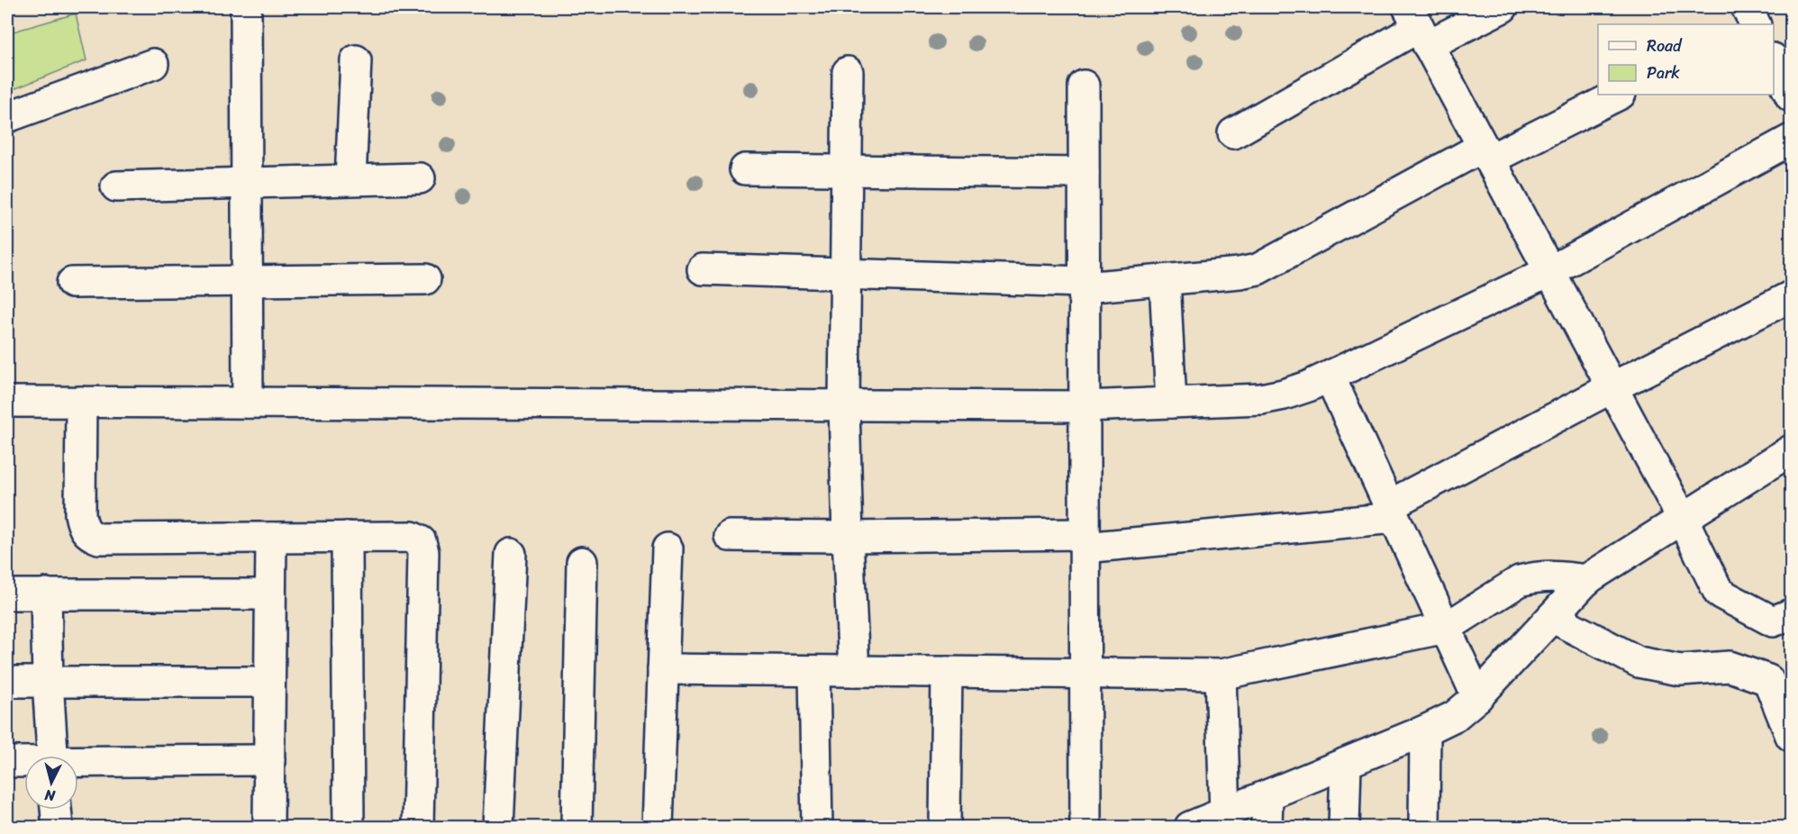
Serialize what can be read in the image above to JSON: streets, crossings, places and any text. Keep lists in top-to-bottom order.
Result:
{
  "legend": ["Road", "Park"],
  "north": "bottom"
}
